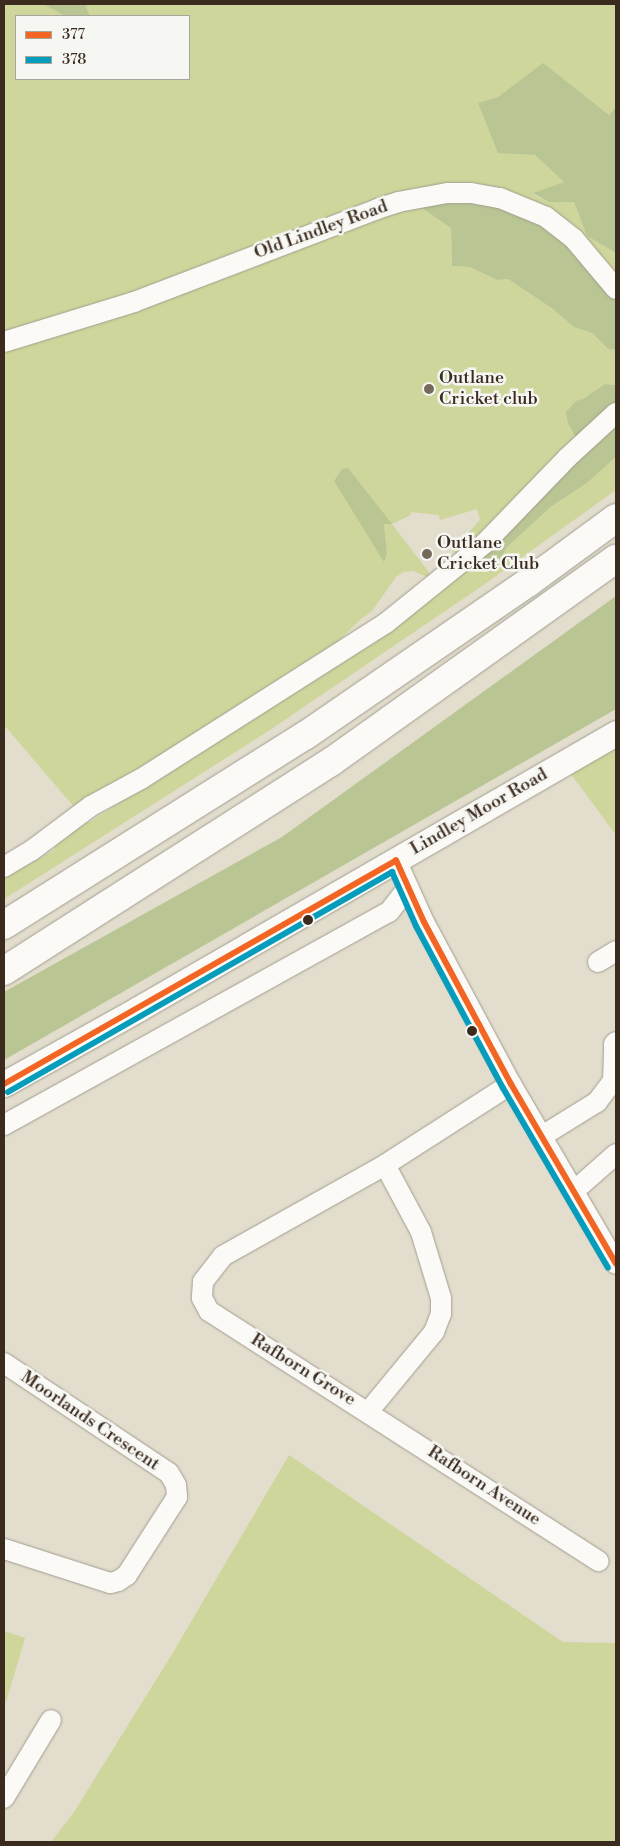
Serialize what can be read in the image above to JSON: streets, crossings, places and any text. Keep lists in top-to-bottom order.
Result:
{
  "streets": {
    "main road": ["Lindley Moor Road"],
    "street": [
      "Old Lindley Road",
      "Rafborn Grove",
      "Moorlands Crescent",
      "Rafborn Avenue"
    ]
  },
  "crossings": [
    ["Rafborn Grove", "Rafborn Avenue"]
  ],
  "places": ["Outlane Cricket club", "Outlane Cricket Club"],
  "lines": ["transit line 377", "transit line 378"],
  "legend": ["377", "378"]
}
